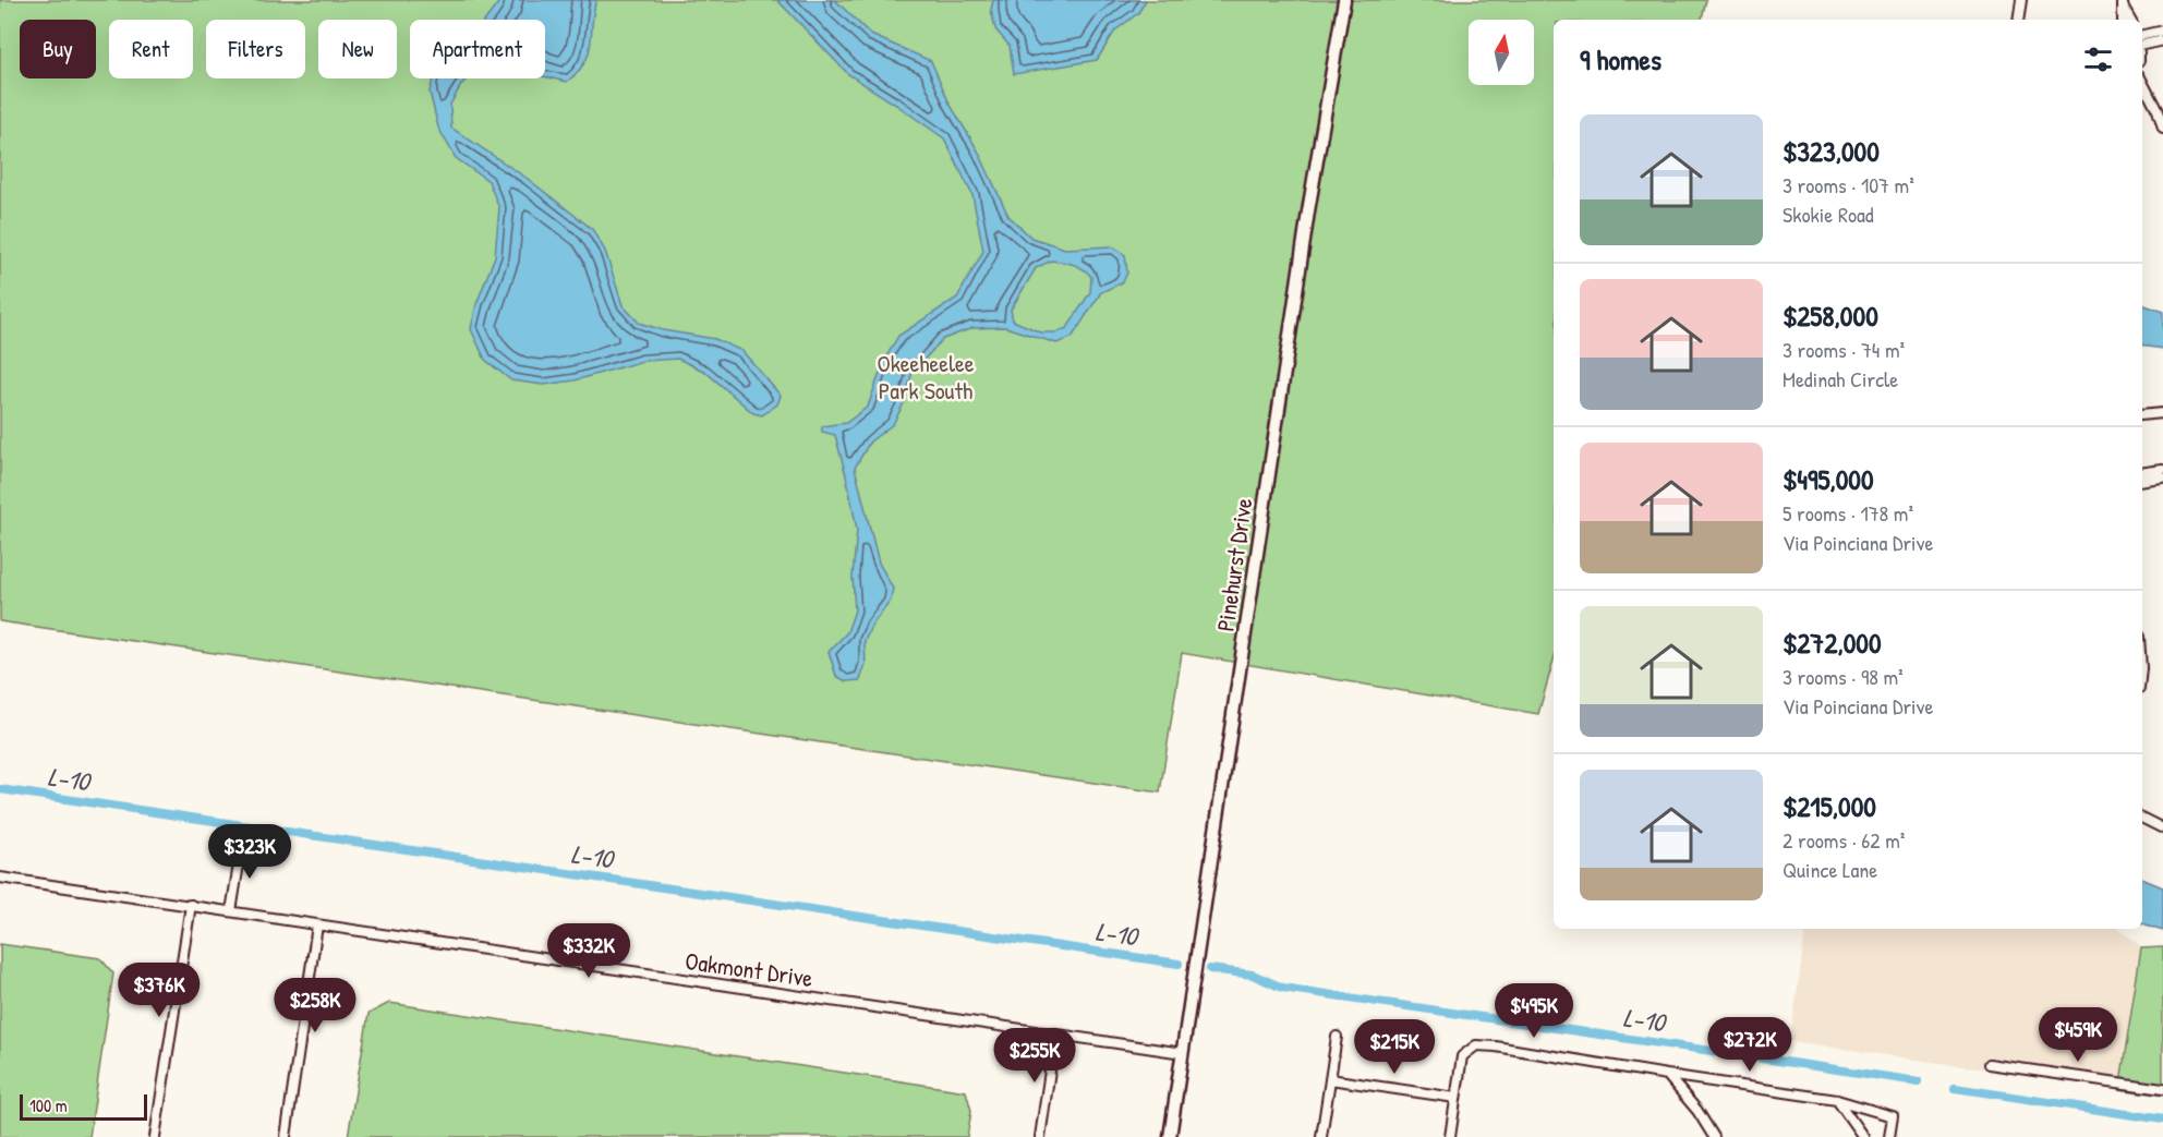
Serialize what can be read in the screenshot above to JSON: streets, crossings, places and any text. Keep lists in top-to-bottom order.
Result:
{
  "streets": {
    "street": ["Pinehurst Drive", "Oakmont Drive"]
  },
  "crossings": [
    ["Pinehurst Drive", "Oakmont Drive"]
  ],
  "water": ["L-10"],
  "parks": ["Okeeheelee Park South"],
  "scale_bar": "100 m",
  "north": "top",
  "page": {
    "chip": [
      "Buy",
      "Rent",
      "Filters",
      "New",
      "Apartment"
    ],
    "heading": "9 homes",
    "list": [
      {
        "name": "$323,000",
        "note": "3 rooms · 107 m² · Skokie Road"
      },
      {
        "name": "$258,000",
        "note": "3 rooms · 74 m² · Medinah Circle"
      },
      {
        "name": "$495,000",
        "note": "5 rooms · 178 m² · Via Poinciana Drive"
      },
      {
        "name": "$272,000",
        "note": "3 rooms · 98 m² · Via Poinciana Drive"
      },
      {
        "name": "$215,000",
        "note": "2 rooms · 62 m² · Quince Lane"
      }
    ],
    "price": [
      "$323K",
      "$332K",
      "$376K",
      "$258K",
      "$495K",
      "$459K",
      "$272K",
      "$215K",
      "$255K"
    ],
    "scale": "100 m"
  }
}
